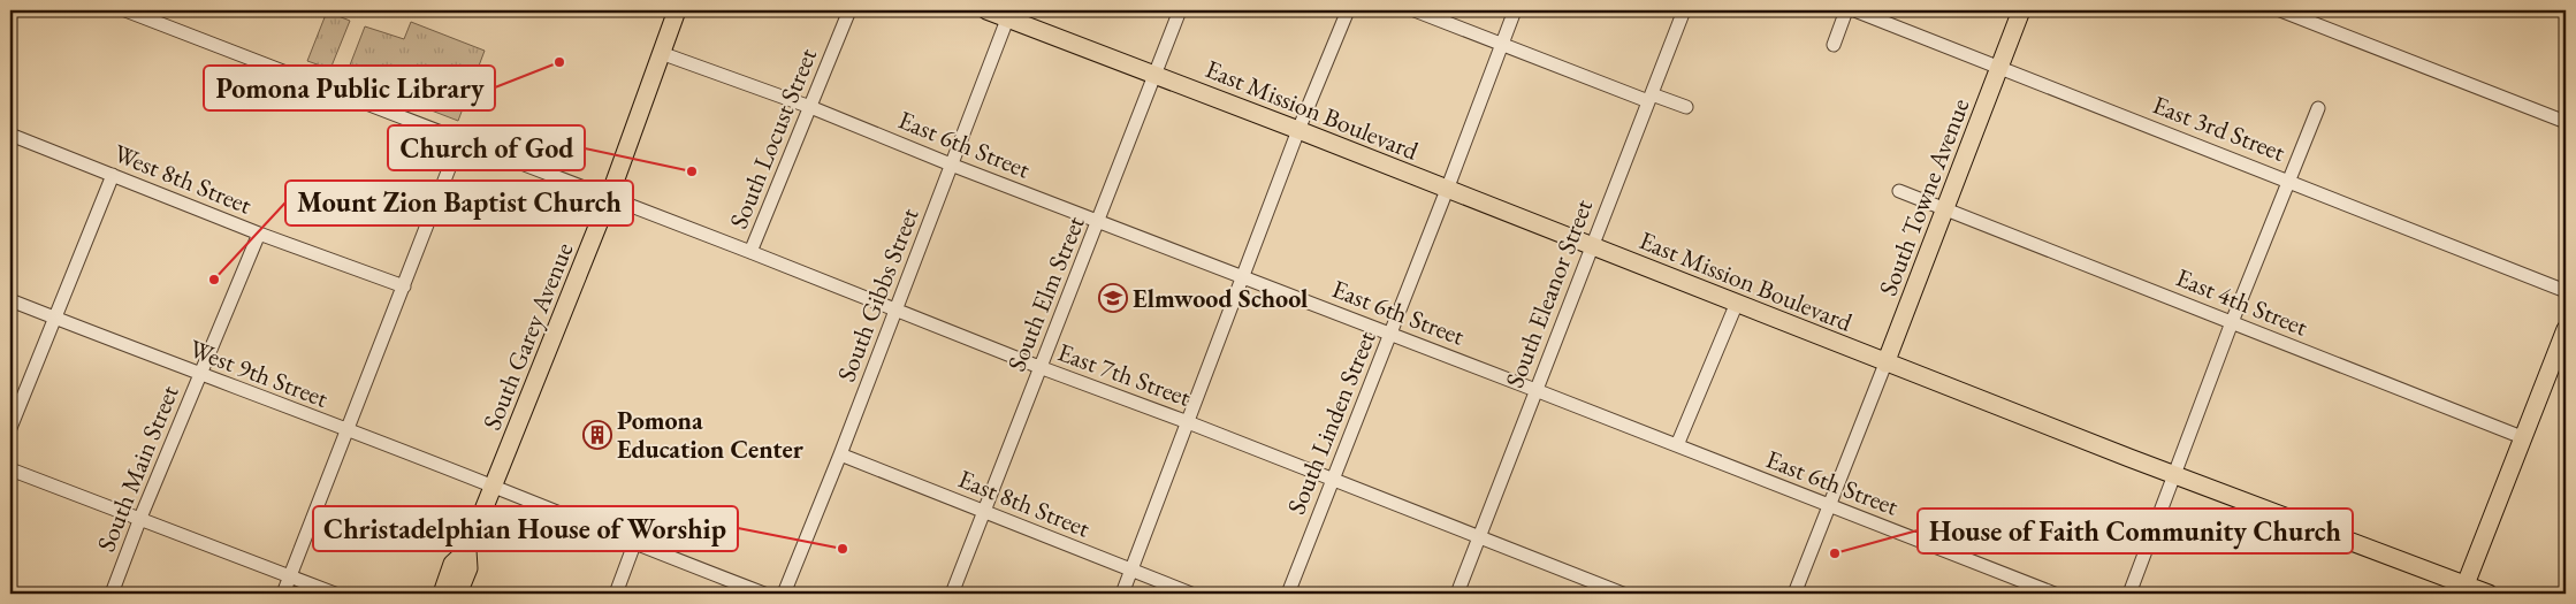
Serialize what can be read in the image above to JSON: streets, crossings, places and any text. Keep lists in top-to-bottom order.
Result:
{
  "streets": {
    "main road": ["East Mission Boulevard", "South Towne Avenue", "South Garey Avenue"],
    "street": [
      "East 3rd Street",
      "South Locust Street",
      "East 6th Street",
      "West 8th Street",
      "South Elm Street",
      "South Eleanor Street",
      "South Gibbs Street",
      "East 4th Street",
      "West 9th Street",
      "East 7th Street",
      "South Linden Street",
      "South Main Street",
      "East 8th Street"
    ]
  },
  "crossings": [
    ["East Mission Boulevard", "South Towne Avenue"],
    ["East Mission Boulevard", "South Elm Street"],
    ["East Mission Boulevard", "South Eleanor Street"],
    ["East Mission Boulevard", "South Gibbs Street"],
    ["East Mission Boulevard", "South Linden Street"],
    ["East 3rd Street", "South Towne Avenue"],
    ["South Locust Street", "East 6th Street"],
    ["South Locust Street", "East 7th Street"],
    ["East 6th Street", "South Towne Avenue"],
    ["East 6th Street", "South Elm Street"],
    ["East 6th Street", "South Eleanor Street"],
    ["East 6th Street", "South Gibbs Street"],
    ["East 6th Street", "South Garey Avenue"],
    ["East 6th Street", "South Linden Street"],
    ["West 8th Street", "South Main Street"],
    ["South Towne Avenue", "East 4th Street"],
    ["South Elm Street", "East 7th Street"],
    ["South Elm Street", "East 8th Street"],
    ["South Eleanor Street", "East 7th Street"],
    ["South Gibbs Street", "East 7th Street"],
    ["South Gibbs Street", "East 8th Street"],
    ["South Garey Avenue", "West 9th Street"],
    ["South Garey Avenue", "East 7th Street"],
    ["West 9th Street", "South Main Street"],
    ["East 7th Street", "South Linden Street"]
  ],
  "places": {
    "other": [
      "Pomona Public Library",
      "Church of God",
      "Mount Zion Baptist Church",
      "Christadelphian House of Worship",
      "House of Faith Community Church"
    ],
    "school or university": ["Elmwood School"],
    "building": ["Pomona Education Center"]
  }
}
